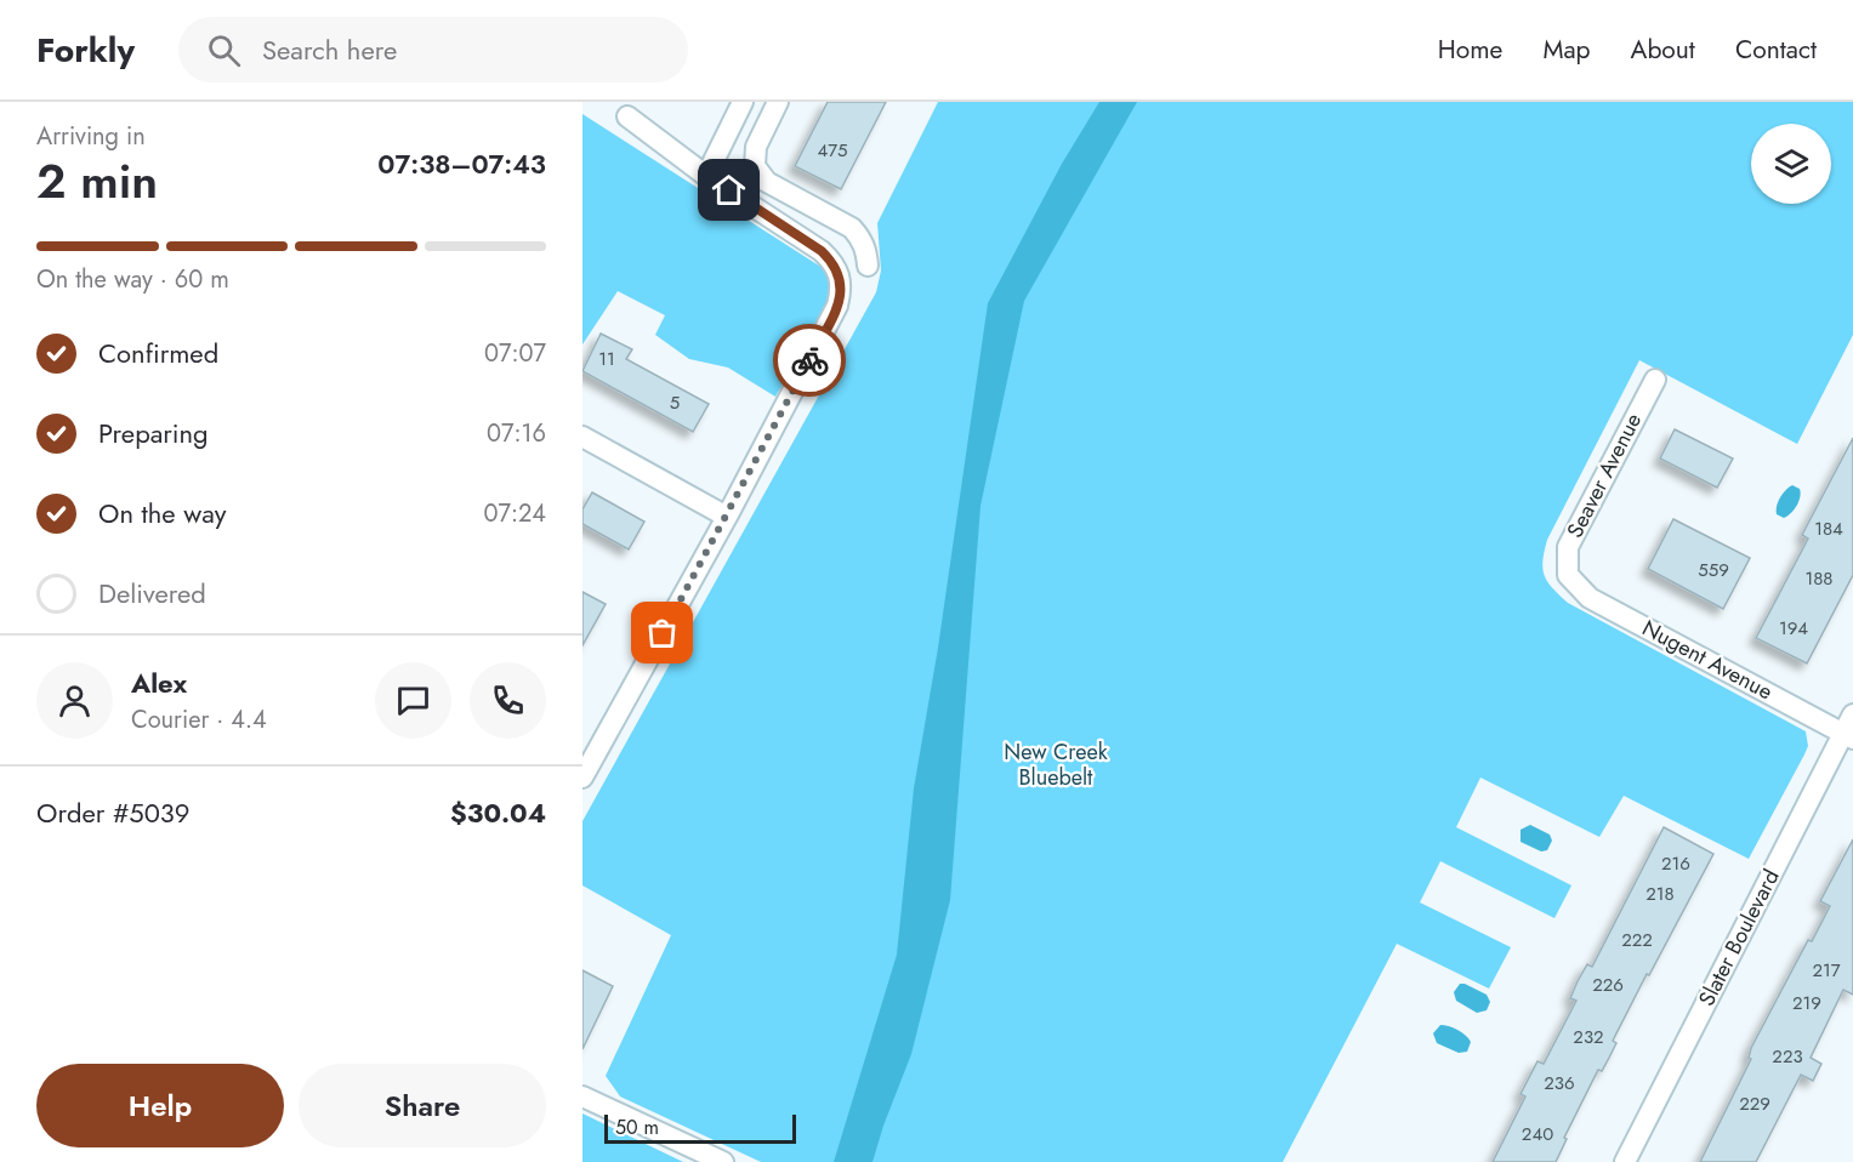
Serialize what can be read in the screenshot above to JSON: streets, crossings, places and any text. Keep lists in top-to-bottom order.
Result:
{
  "streets": {
    "street": ["Seaver Avenue", "Nugent Avenue", "Slater Boulevard"]
  },
  "crossings": [
    ["Seaver Avenue", "Nugent Avenue"],
    ["Nugent Avenue", "Slater Boulevard"]
  ],
  "parks": ["New Creek Bluebelt"],
  "house_numbers": [
    "475",
    "11",
    "5",
    "184",
    "559",
    "188",
    "194",
    "216",
    "218",
    "222",
    "217",
    "226",
    "219",
    "232",
    "223",
    "236",
    "229",
    "240"
  ],
  "scale_bar": "50 m",
  "page": {
    "header": "Forkly",
    "search": "Search here",
    "nav": [
      "Home",
      "Map",
      "About",
      "Contact"
    ],
    "heading": ["2 min", "Arriving in", "07:38–07:43"],
    "panel": [
      "Alex",
      "Courier · 4.4",
      "Order #5039",
      "$30.04"
    ],
    "bar": "On the way · 60 m",
    "list": [
      ["Confirmed", "07:07"],
      ["Preparing", "07:16"],
      ["On the way", "07:24"],
      "Delivered"
    ],
    "buttons": ["Help", "Share"],
    "scale": "50 m"
  }
}
